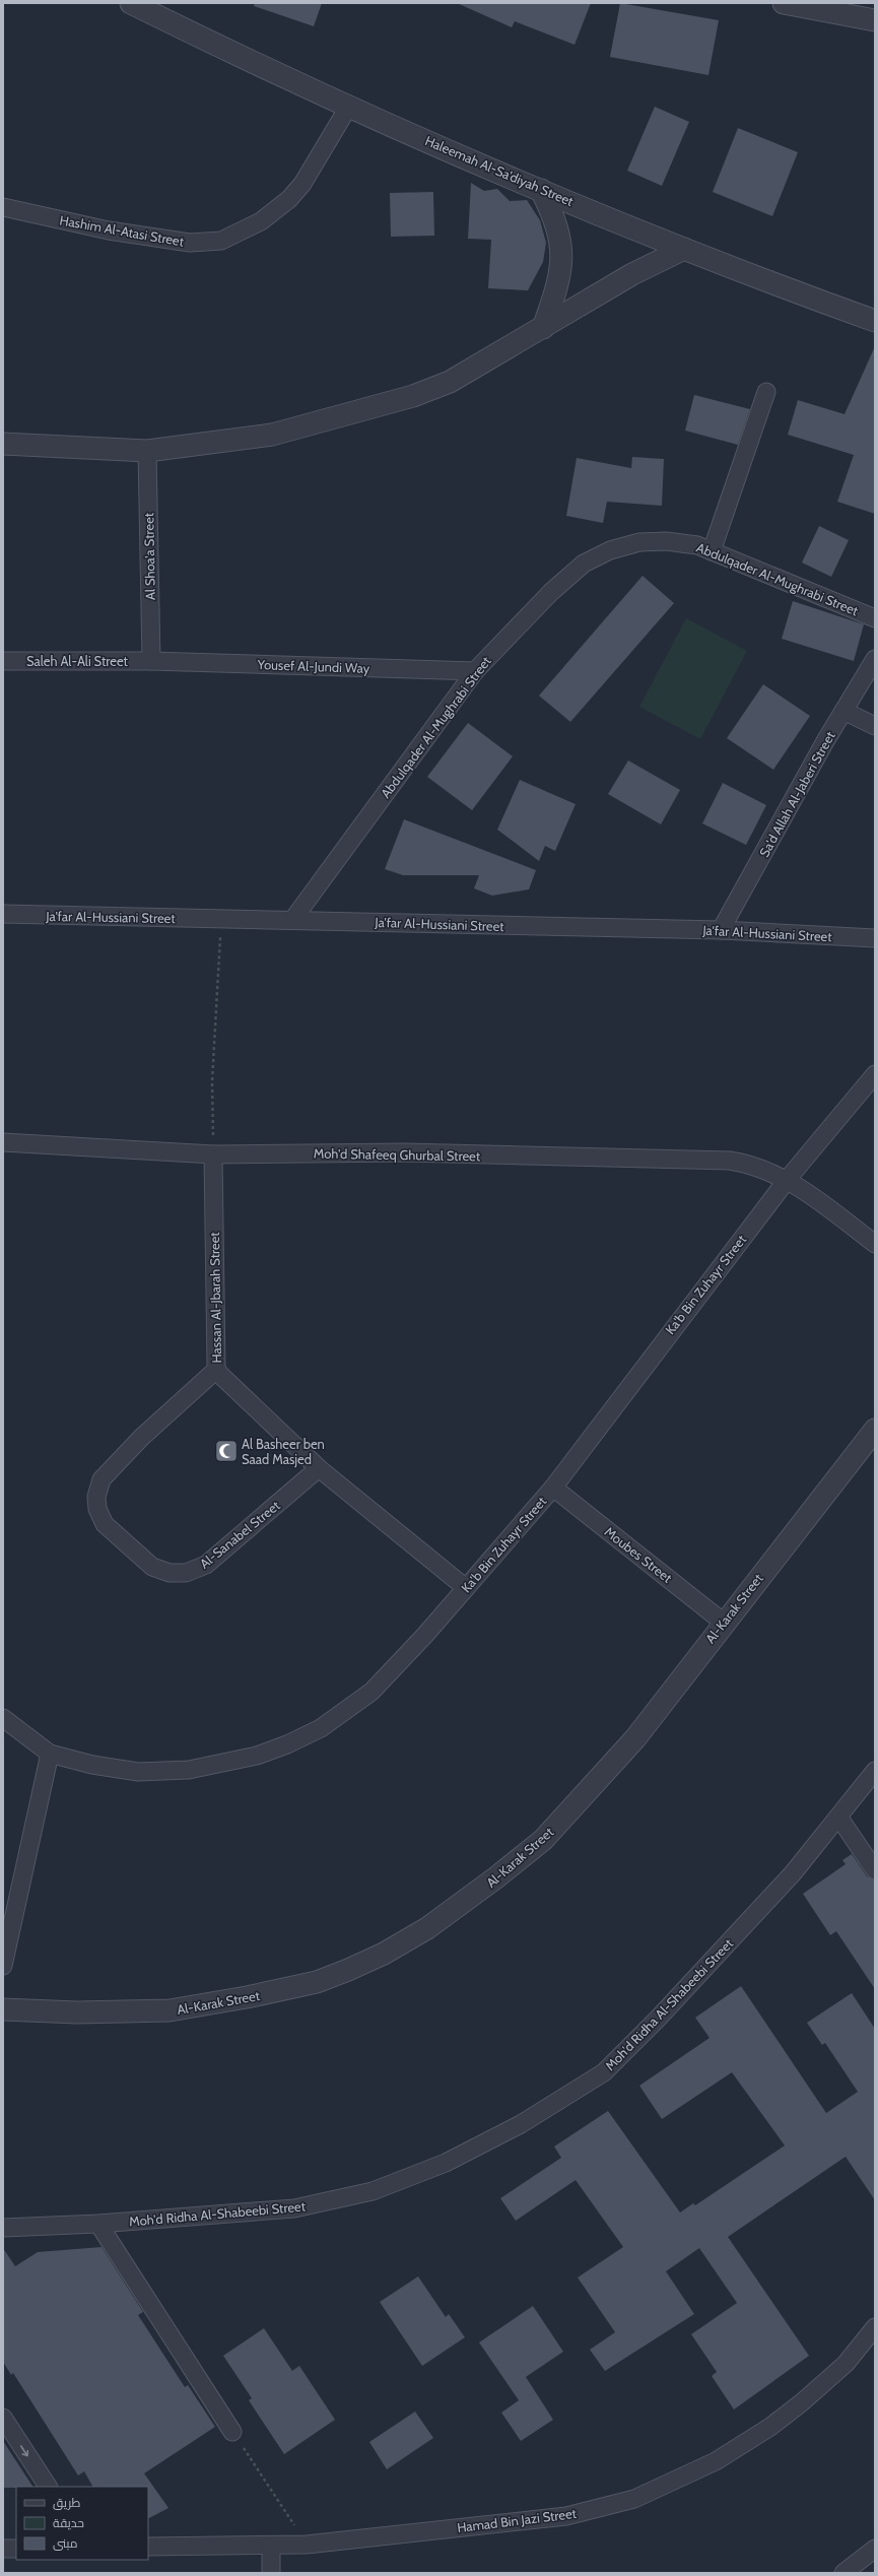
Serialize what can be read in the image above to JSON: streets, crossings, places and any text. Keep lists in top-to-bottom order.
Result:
{
  "streets": {
    "street": [
      "Haleemah Al-Sa'diyah Street",
      "Hashim Al-Atasi Street",
      "Al Shoa'a Street",
      "Abdulqader Al-Mughrabi Street",
      "Saleh Al-Ali Street",
      "Yousef Al-Jundi Way",
      "Sa'd Allah Al-Jaberi Street",
      "Ja'far Al-Hussiani Street",
      "Moh'd Shafeeq Ghurbal Street",
      "Ka'b Bin Zuhayr Street",
      "Hassan Al-Jbarah Street",
      "Al-Sanabel Street",
      "Moubes Street",
      "Al-Karak Street",
      "Moh'd Ridha Al-Shabeebi Street",
      "Hamad Bin Jazi Street"
    ]
  },
  "crossings": [
    ["Haleemah Al-Sa'diyah Street", "Hashim Al-Atasi Street"],
    ["Al Shoa'a Street", "Saleh Al-Ali Street"],
    ["Al Shoa'a Street", "Yousef Al-Jundi Way"],
    ["Abdulqader Al-Mughrabi Street", "Yousef Al-Jundi Way"],
    ["Abdulqader Al-Mughrabi Street", "Ja'far Al-Hussiani Street"],
    ["Saleh Al-Ali Street", "Yousef Al-Jundi Way"],
    ["Sa'd Allah Al-Jaberi Street", "Ja'far Al-Hussiani Street"],
    ["Moh'd Shafeeq Ghurbal Street", "Ka'b Bin Zuhayr Street"],
    ["Moh'd Shafeeq Ghurbal Street", "Hassan Al-Jbarah Street"],
    ["Ka'b Bin Zuhayr Street", "Hassan Al-Jbarah Street"],
    ["Ka'b Bin Zuhayr Street", "Moubes Street"],
    ["Hassan Al-Jbarah Street", "Al-Sanabel Street"],
    ["Moubes Street", "Al-Karak Street"]
  ],
  "places": {
    "mosque": ["Al Basheer ben Saad Masjed"]
  },
  "legend": ["طريق", "حديقة", "مبنى"]
}
